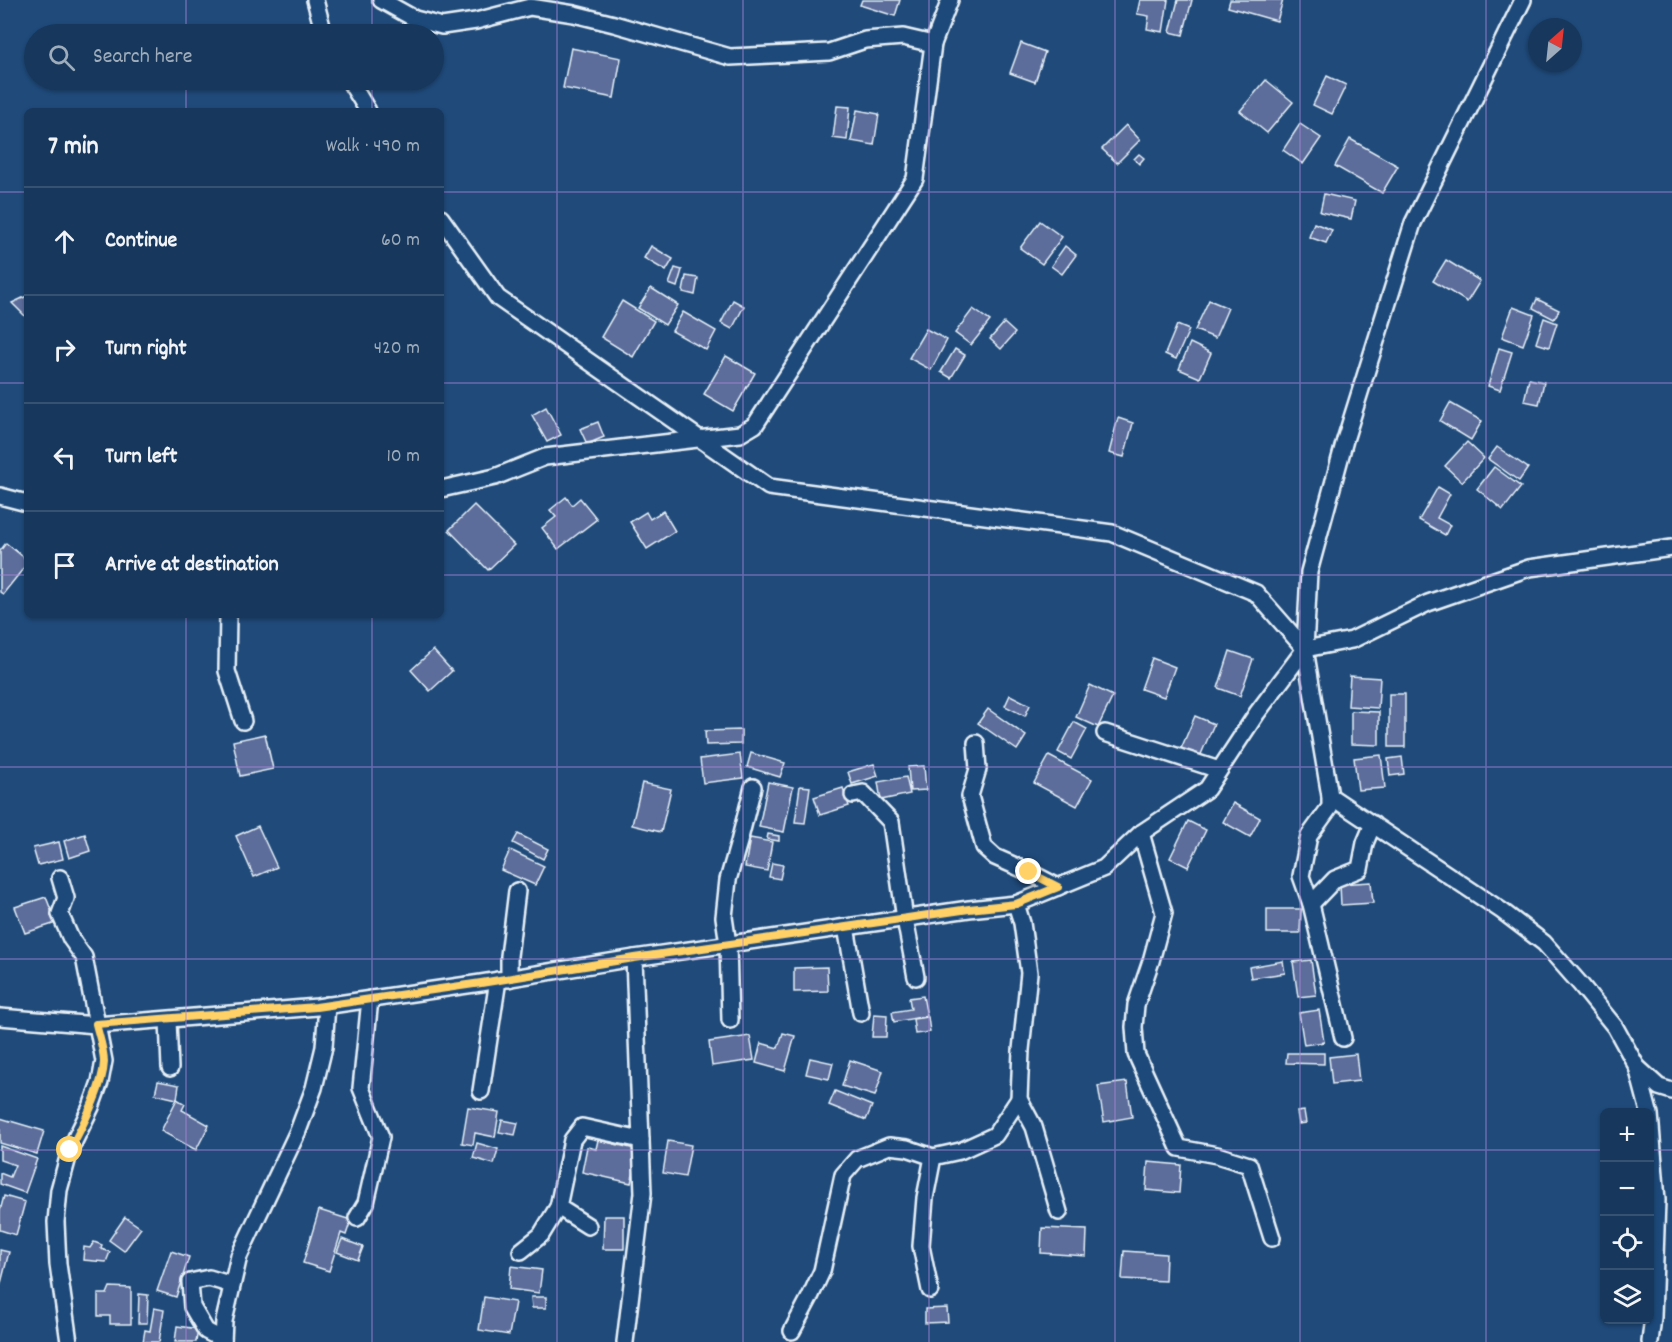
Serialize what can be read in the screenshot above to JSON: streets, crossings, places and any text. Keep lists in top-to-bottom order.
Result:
{
  "north": "top right",
  "page": {
    "search": "Search here",
    "heading": ["7 min", "Walk · 490 m"],
    "list": [
      ["Continue", "60 m"],
      ["Turn right", "420 m"],
      ["Turn left", "10 m"],
      "Arrive at destination"
    ],
    "map_buttons": ["+", "−"]
  }
}
